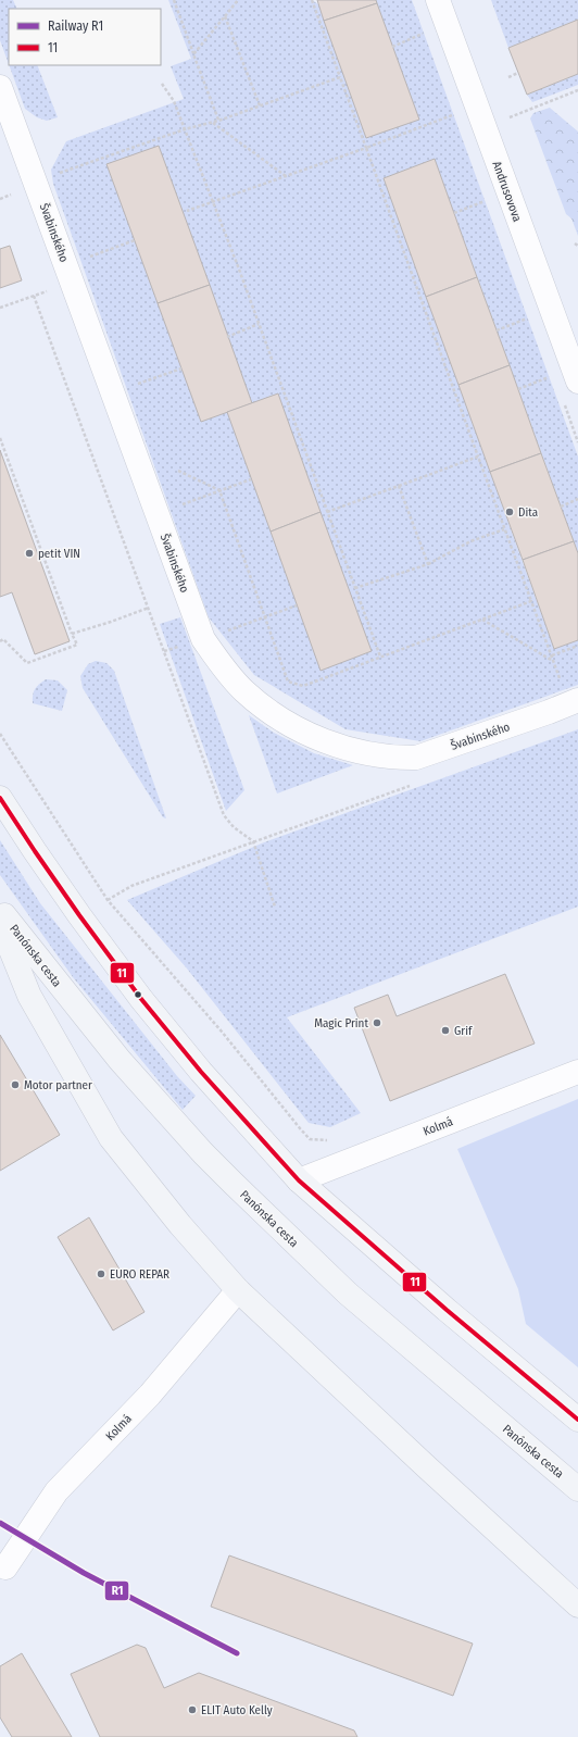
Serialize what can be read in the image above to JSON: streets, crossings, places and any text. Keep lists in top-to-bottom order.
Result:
{
  "streets": {
    "main road": ["Panónska cesta"],
    "street": ["Andrusovova", "Švabinského", "Kolmá"]
  },
  "places": [
    "Dita",
    "petit VIN",
    "Magic Print",
    "Grif",
    "Motor partner",
    "EURO REPAR",
    "ELIT Auto Kelly"
  ],
  "lines": ["transit line 11", "rail line R1"],
  "legend": ["Railway R1", "11"]
}
